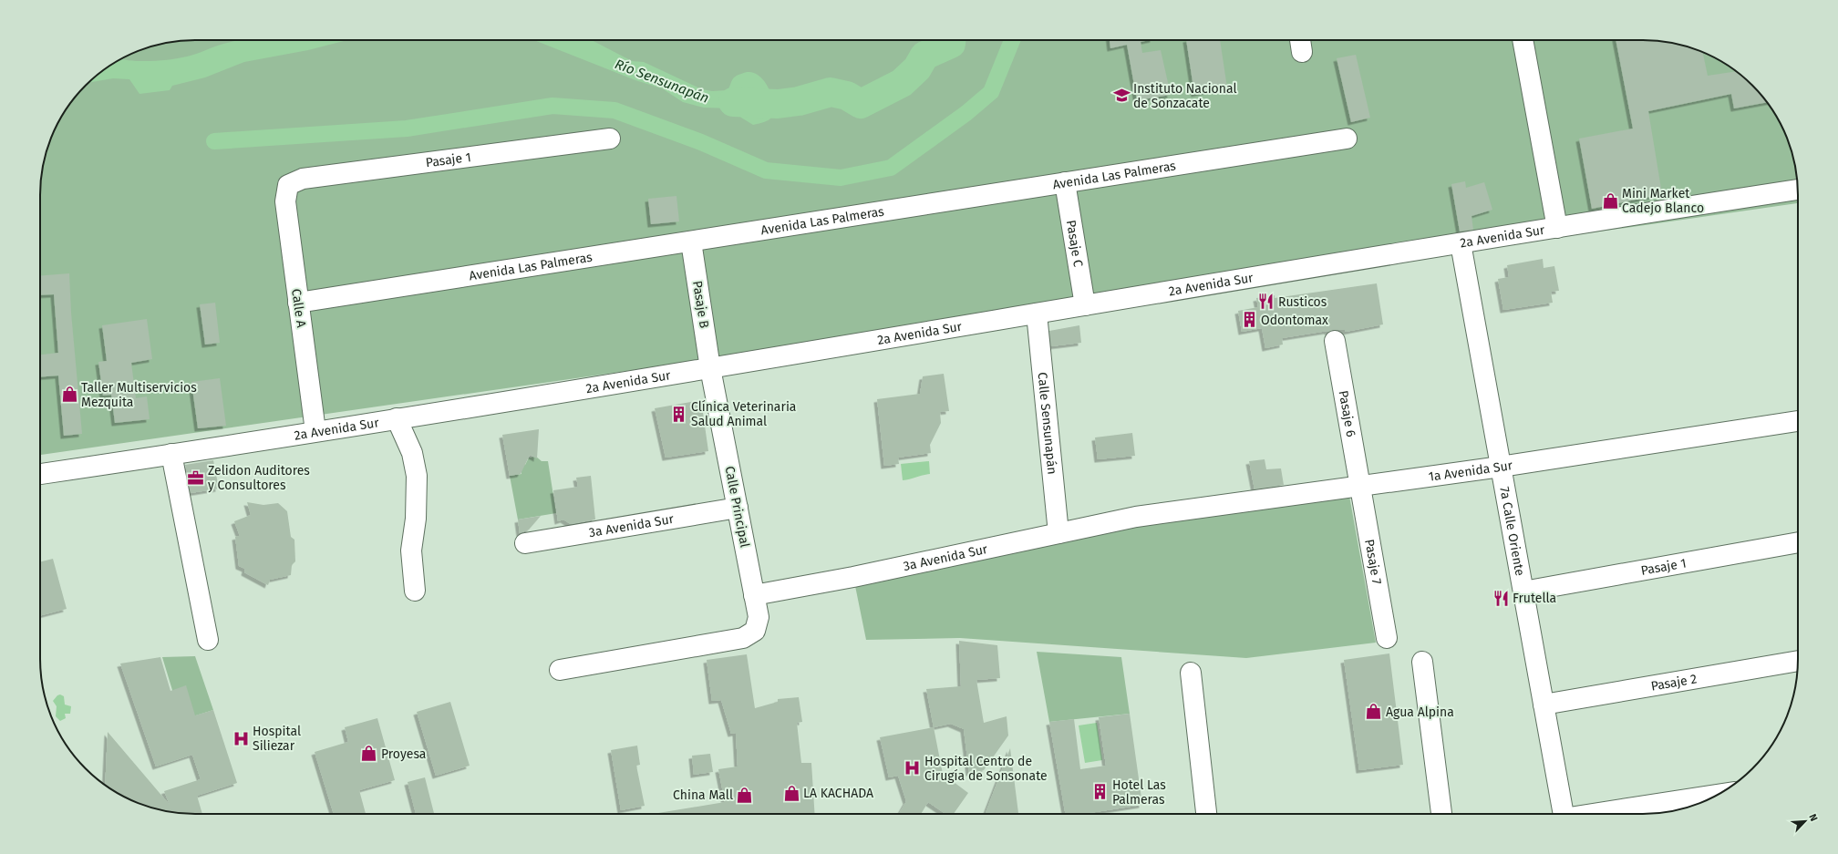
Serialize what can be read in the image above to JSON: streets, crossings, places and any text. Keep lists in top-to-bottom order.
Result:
{
  "streets": {
    "street": [
      "Pasaje 1",
      "Avenida Las Palmeras",
      "2a Avenida Sur",
      "Pasaje C",
      "Pasaje B",
      "Calle A",
      "Pasaje 6",
      "Calle Sensunapán",
      "1a Avenida Sur",
      "Calle Principal",
      "3a Avenida Sur",
      "7a Calle Oriente",
      "Pasaje 7",
      "Pasaje 2"
    ]
  },
  "crossings": [
    ["Pasaje 1", "Calle A"],
    ["Pasaje 1", "7a Calle Oriente"],
    ["Avenida Las Palmeras", "Pasaje C"],
    ["Avenida Las Palmeras", "Pasaje B"],
    ["Avenida Las Palmeras", "Calle A"],
    ["2a Avenida Sur", "Pasaje C"],
    ["2a Avenida Sur", "Pasaje B"],
    ["2a Avenida Sur", "Calle A"],
    ["2a Avenida Sur", "Calle Sensunapán"],
    ["2a Avenida Sur", "Calle Principal"],
    ["2a Avenida Sur", "7a Calle Oriente"],
    ["Pasaje B", "Calle Principal"],
    ["Pasaje 6", "1a Avenida Sur"],
    ["Pasaje 6", "Pasaje 7"],
    ["Calle Sensunapán", "3a Avenida Sur"],
    ["1a Avenida Sur", "3a Avenida Sur"],
    ["1a Avenida Sur", "7a Calle Oriente"],
    ["1a Avenida Sur", "Pasaje 7"],
    ["Calle Principal", "3a Avenida Sur"],
    ["7a Calle Oriente", "Pasaje 2"]
  ],
  "water": ["Río Sensunapán"],
  "places": {
    "school or university": ["Instituto Nacional de Sonzacate"],
    "shop": [
      "Mini Market Cadejo Blanco",
      "Taller Multiservicios Mezquita",
      "Agua Alpina",
      "Proyesa",
      "LA KACHADA",
      "China Mall"
    ],
    "restaurant": ["Rusticos", "Frutella"],
    "building": ["Odontomax", "Clínica Veterinaria Salud Animal", "Hotel Las Palmeras"],
    "office": ["Zelidon Auditores y Consultores"],
    "hospital": ["Hospital Siliezar", "Hospital Centro de Cirugía de Sonsonate"]
  },
  "north": "top right"
}
